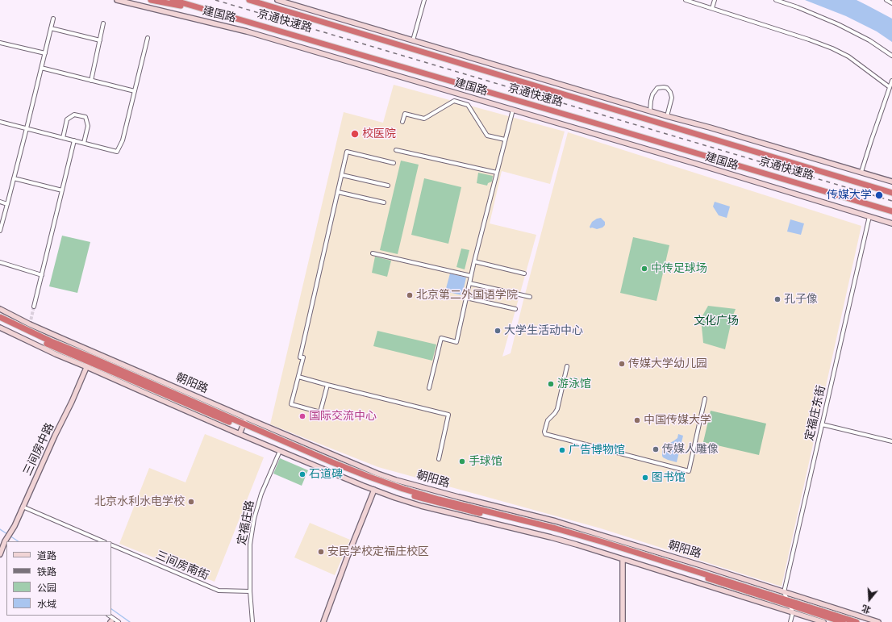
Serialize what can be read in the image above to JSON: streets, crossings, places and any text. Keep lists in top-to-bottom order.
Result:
{
  "streets": {
    "highway": ["京通快速路", "朝阳路"],
    "street": [
      "建国路",
      "定福庄东街",
      "三间房中路",
      "定福庄路",
      "三间房南街"
    ]
  },
  "crossings": [
    ["建国路", "定福庄东街"],
    ["朝阳路", "定福庄东街"],
    ["朝阳路", "三间房中路"],
    ["朝阳路", "定福庄路"],
    ["定福庄路", "三间房南街"]
  ],
  "parks": ["文化广场"],
  "places": [
    "校医院",
    "传媒大学",
    "中传足球场",
    "北京第二外国语学院",
    "孔子像",
    "大学生活动中心",
    "传媒大学幼儿园",
    "游泳馆",
    "国际交流中心",
    "中国传媒大学",
    "传媒人雕像",
    "广告博物馆",
    "手球馆",
    "石道碑",
    "图书馆",
    "北京水利水电学校",
    "安民学校定福庄校区"
  ],
  "legend": [
    "道路",
    "铁路",
    "公园",
    "水域"
  ],
  "north": "bottom"
}
